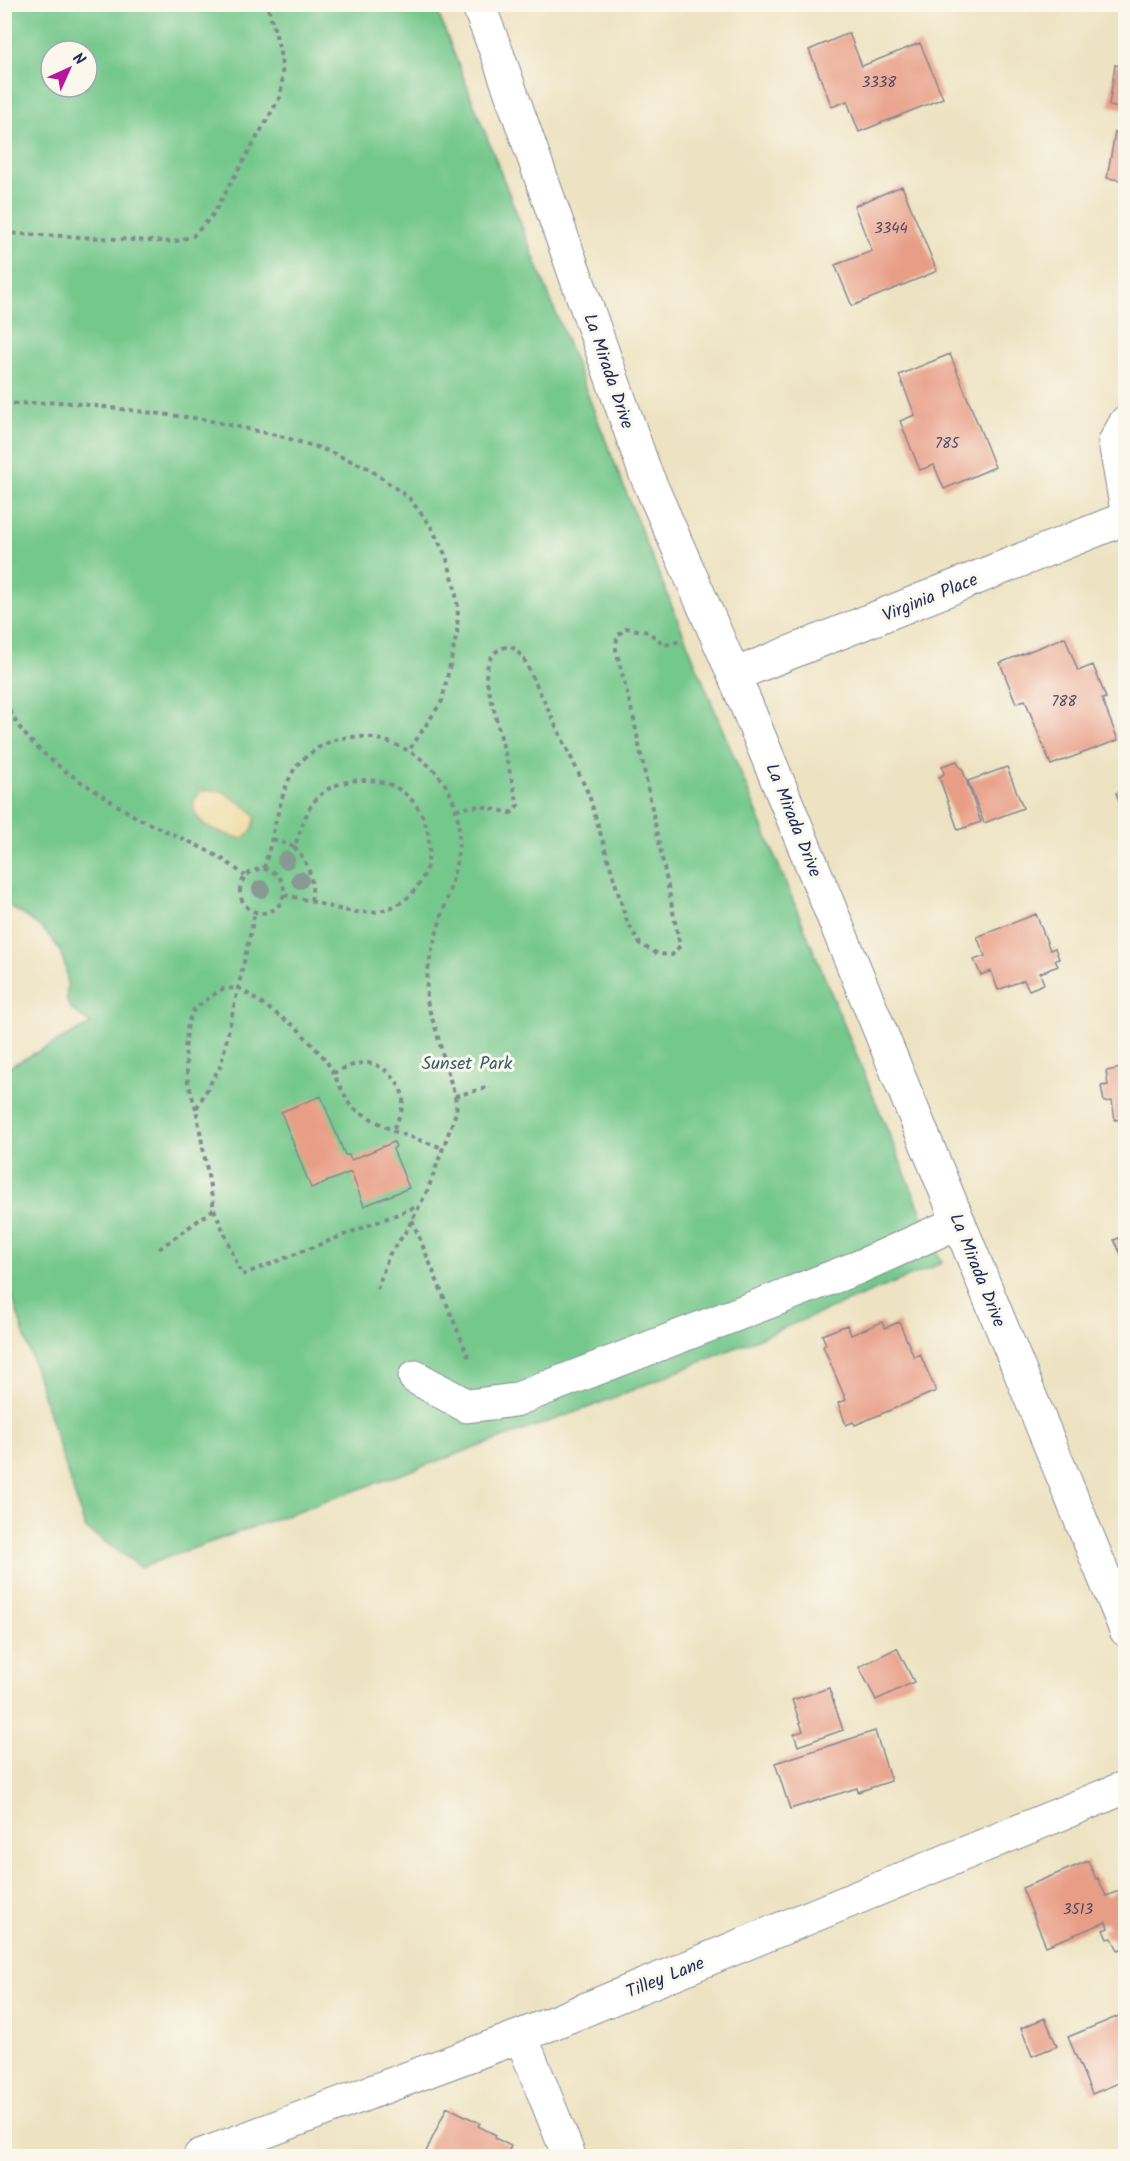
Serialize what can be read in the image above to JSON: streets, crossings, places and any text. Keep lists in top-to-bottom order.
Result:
{
  "streets": {
    "street": ["La Mirada Drive", "Virginia Place", "Tilley Lane"]
  },
  "crossings": [
    ["La Mirada Drive", "Virginia Place"]
  ],
  "parks": ["Sunset Park"],
  "house_numbers": [
    "3338",
    "3344",
    "785",
    "788",
    "3513"
  ],
  "north": "top right"
}
